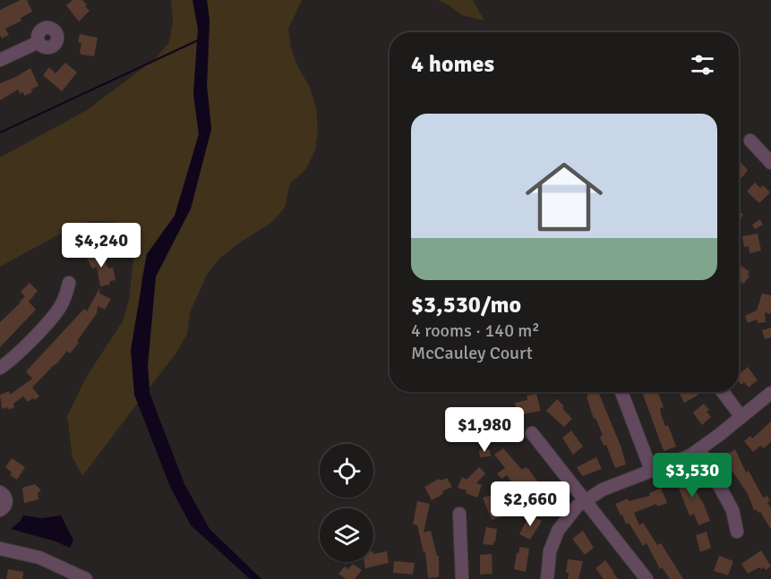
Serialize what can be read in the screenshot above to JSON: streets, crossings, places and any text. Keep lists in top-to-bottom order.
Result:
{
  "page": {
    "heading": "4 homes",
    "list": [
      {
        "name": "$3,530/mo",
        "note": "4 rooms · 140 m² · McCauley Court"
      }
    ],
    "price": [
      "$4,240",
      "$1,980",
      "$3,530",
      "$2,660"
    ]
  }
}
